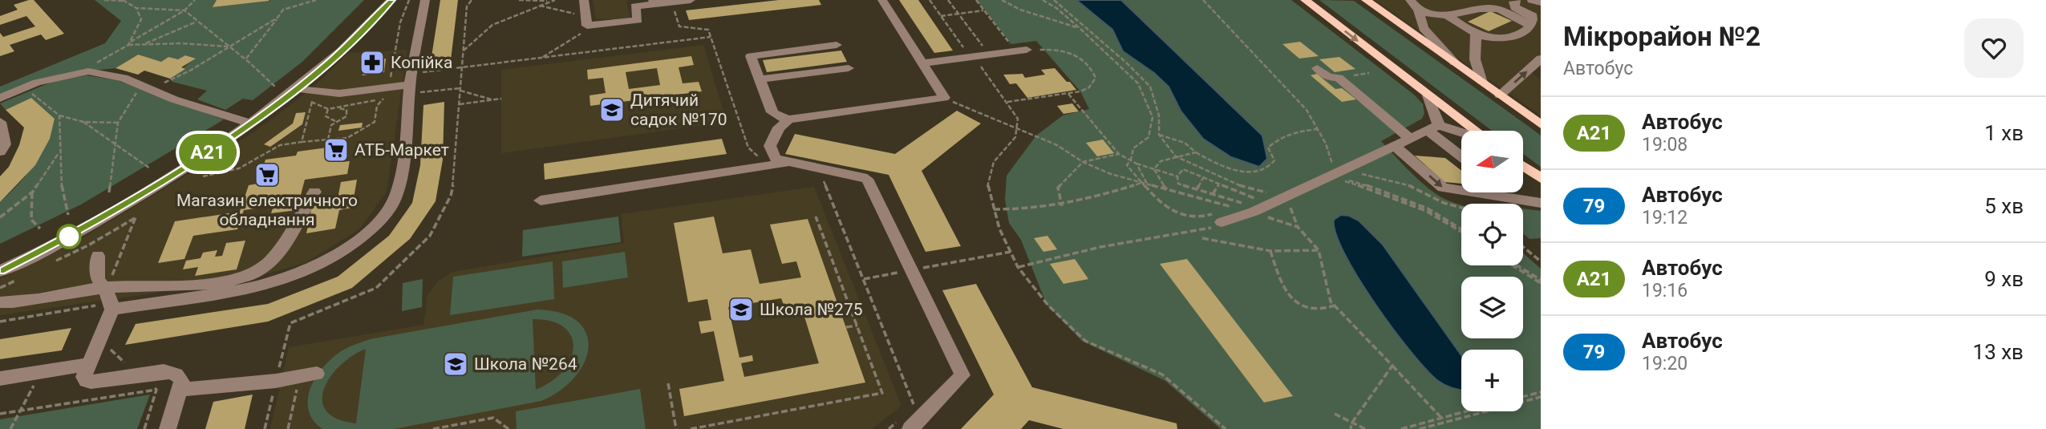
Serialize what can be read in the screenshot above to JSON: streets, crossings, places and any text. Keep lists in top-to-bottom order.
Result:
{
  "places": {
    "pharmacy": ["Копійка"],
    "school or university": ["Дитячий садок №170", "Школа №275", "Школа №264"],
    "supermarket": ["АТБ-Маркет", "Магазин електричного обладнання"]
  },
  "lines": ["bus line А21"],
  "north": "left",
  "page": {
    "on_map": "А21",
    "heading": ["Мікрорайон №2", "Автобус"],
    "list": [
      {
        "mark": "А21",
        "name": "Автобус",
        "note": "19:08",
        "value": "1 хв"
      },
      {
        "mark": "79",
        "name": "Автобус",
        "note": "19:12",
        "value": "5 хв"
      },
      {
        "mark": "А21",
        "name": "Автобус",
        "note": "19:16",
        "value": "9 хв"
      },
      {
        "mark": "79",
        "name": "Автобус",
        "note": "19:20",
        "value": "13 хв"
      }
    ],
    "map_buttons": "+"
  }
}
